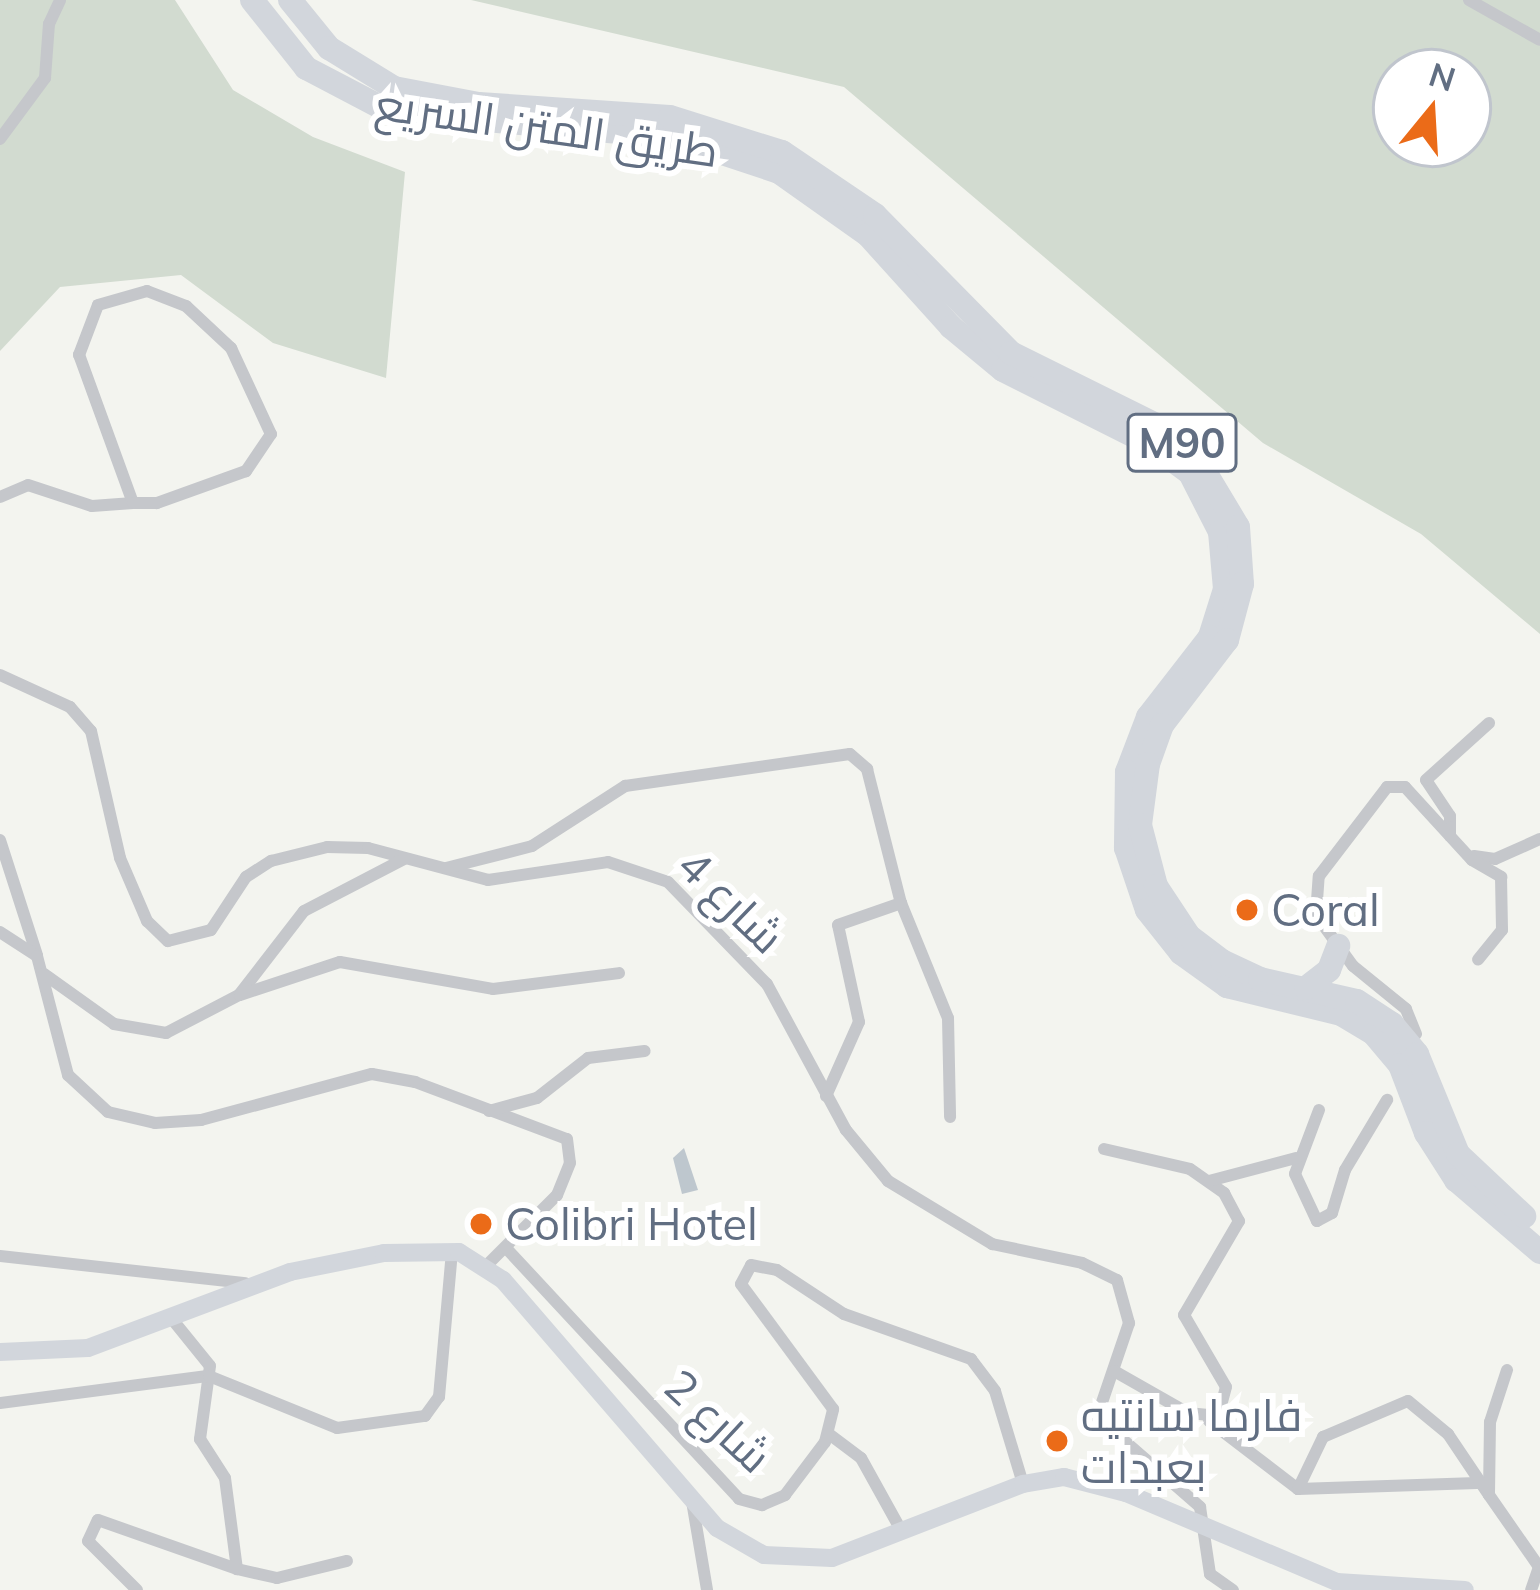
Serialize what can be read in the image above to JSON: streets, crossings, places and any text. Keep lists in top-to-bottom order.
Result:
{
  "streets": {
    "highway": ["طريق المتن السريع", "M90"],
    "street": ["شارع 4", "شارع 2"]
  },
  "places": ["Coral", "Colibri Hotel", "فارما سانتيه بعبدات"],
  "north": "top"
}
